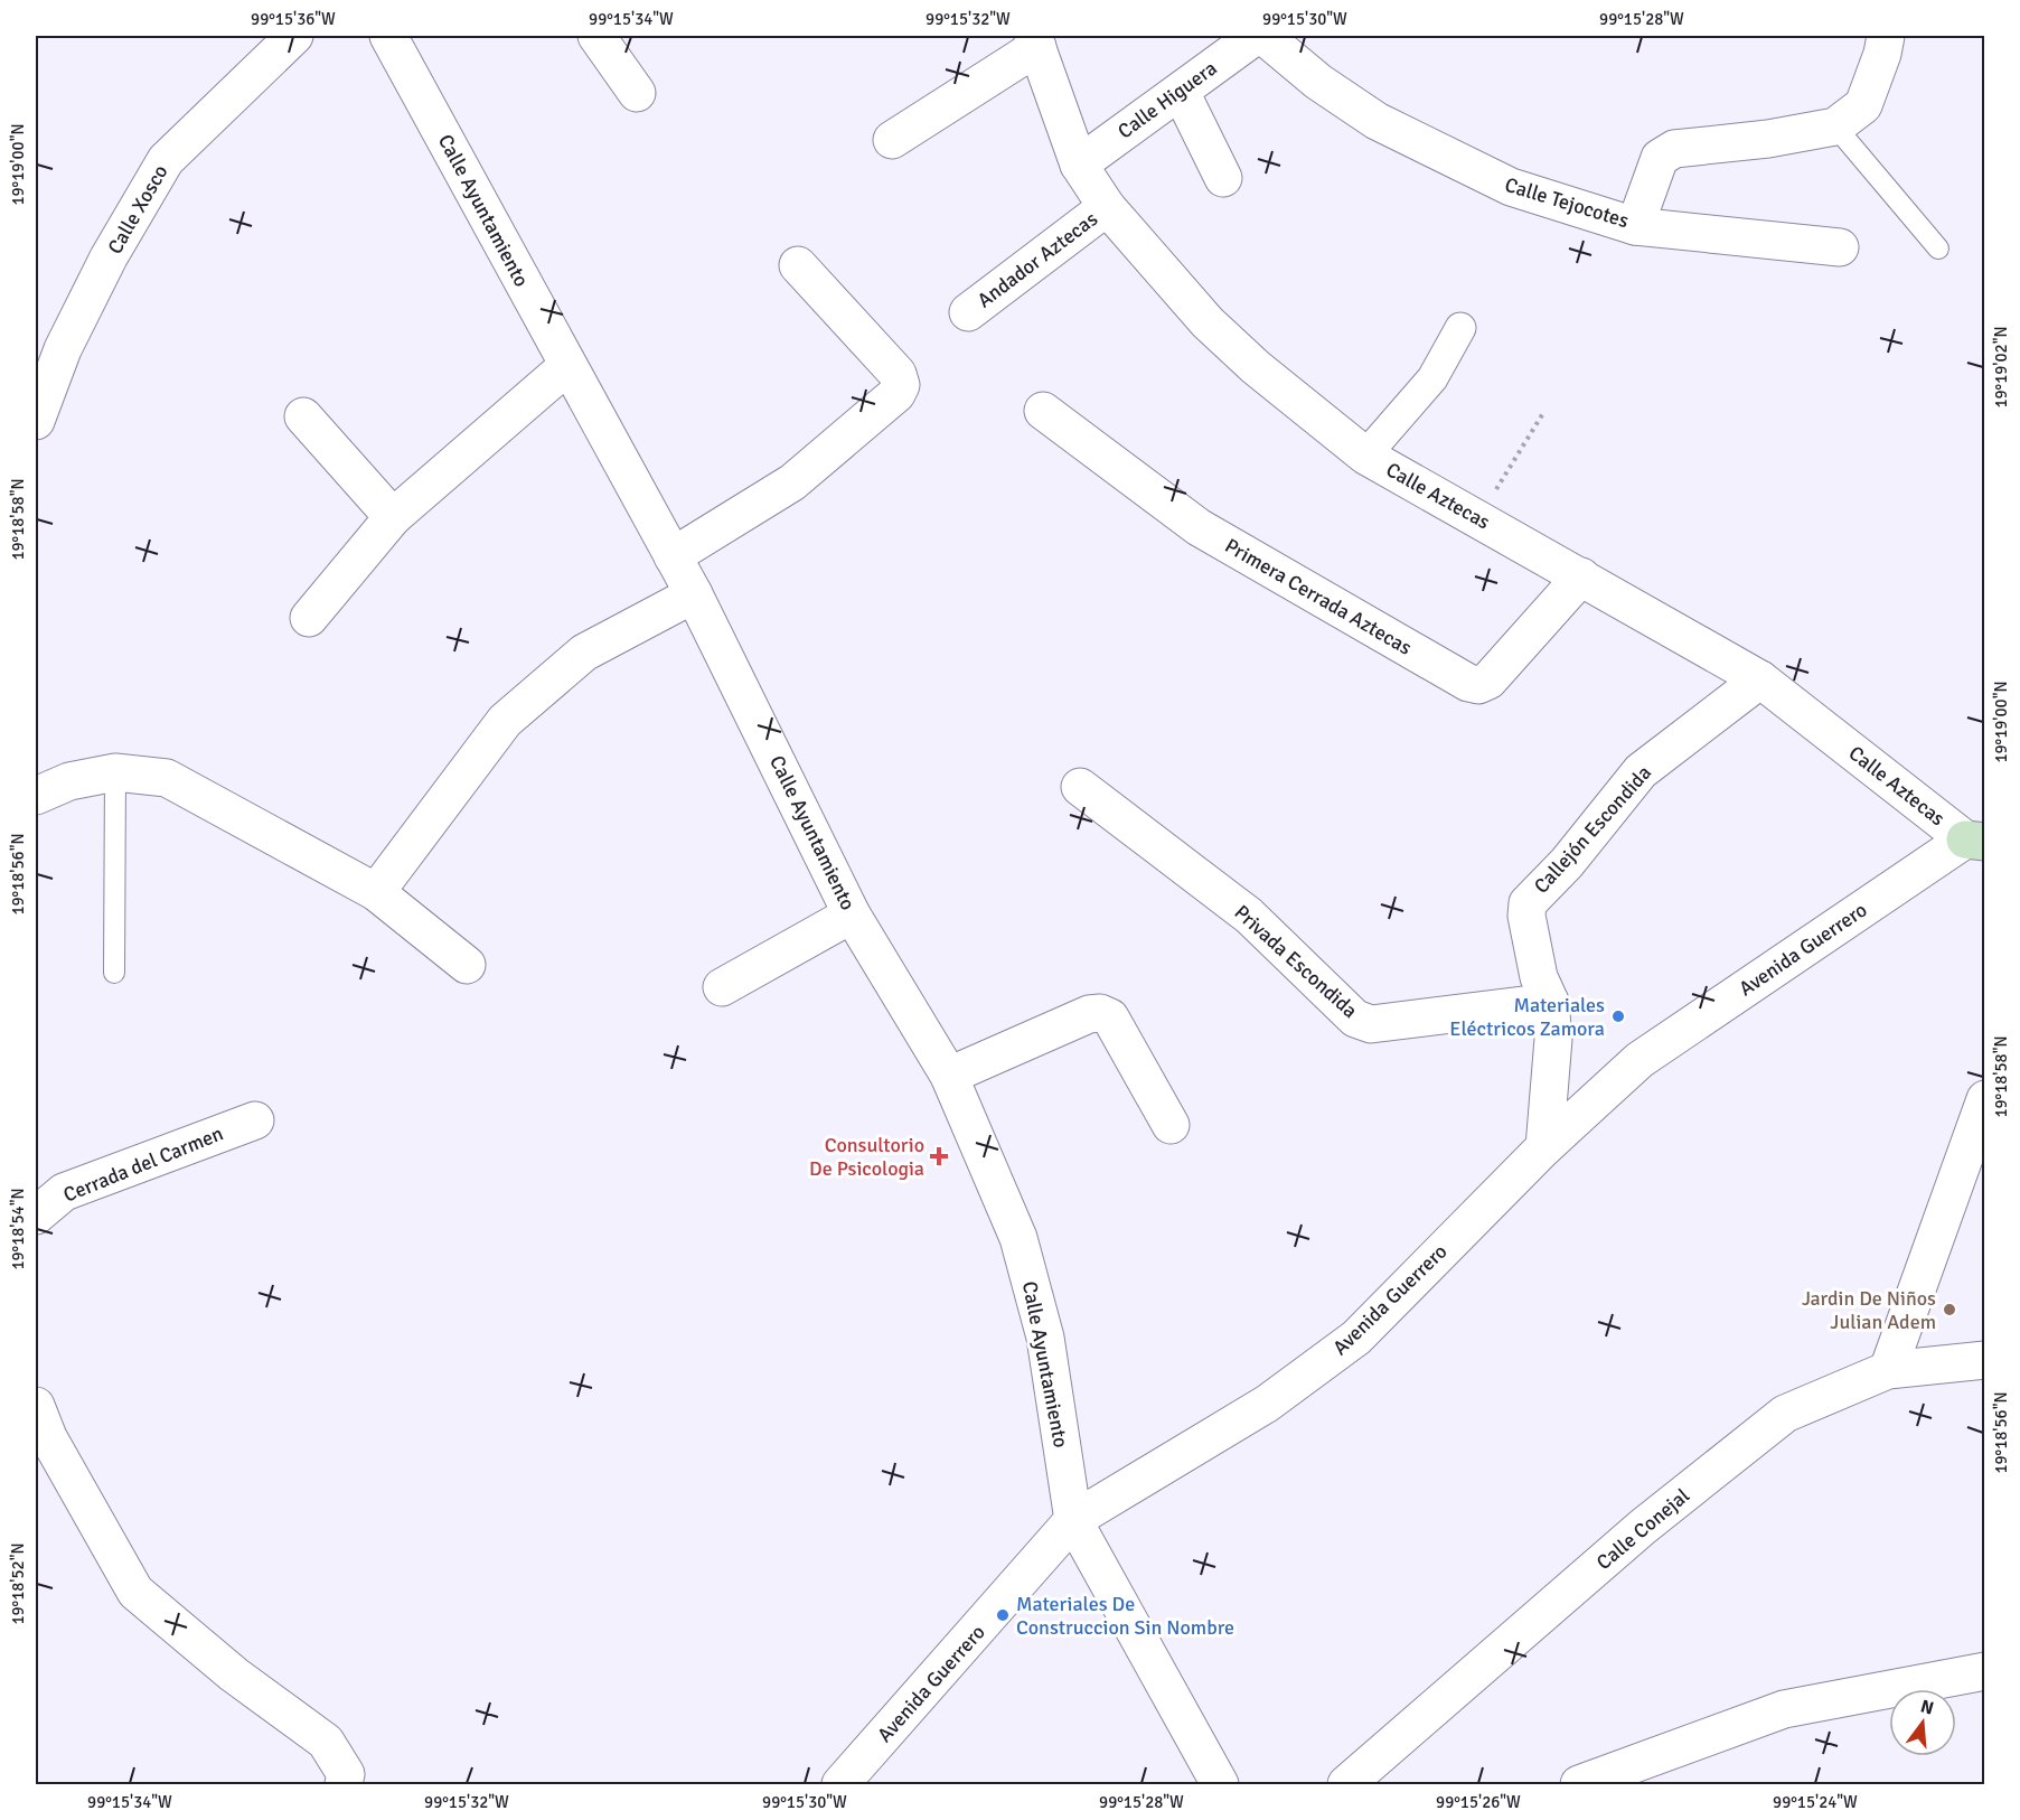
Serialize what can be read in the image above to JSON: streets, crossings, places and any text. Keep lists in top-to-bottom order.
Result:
{
  "streets": {
    "street": [
      "Calle Higuera",
      "Calle Tejocotes",
      "Calle Xosco",
      "Calle Ayuntamiento",
      "Andador Aztecas",
      "Calle Aztecas",
      "Primera Cerrada Aztecas",
      "Callejón Escondida",
      "Avenida Guerrero",
      "Privada Escondida",
      "Cerrada del Carmen",
      "Calle Conejal"
    ]
  },
  "crossings": [
    ["Calle Higuera", "Calle Aztecas"],
    ["Calle Ayuntamiento", "Avenida Guerrero"],
    ["Andador Aztecas", "Calle Aztecas"],
    ["Calle Aztecas", "Primera Cerrada Aztecas"],
    ["Calle Aztecas", "Callejón Escondida"],
    ["Calle Aztecas", "Avenida Guerrero"],
    ["Callejón Escondida", "Avenida Guerrero"],
    ["Callejón Escondida", "Privada Escondida"]
  ],
  "places": {
    "other": ["Materiales Eléctricos Zamora", "Jardin De Niños Julian Adem", "Materiales De Construccion Sin Nombre"],
    "health": ["Consultorio De Psicologia"]
  },
  "north": "top",
  "coordinates": [
    "99°15'36\"W",
    "99°15'34\"W",
    "99°15'32\"W",
    "99°15'30\"W",
    "99°15'28\"W",
    "19°19'00\"N",
    "19°19'02\"N",
    "19°18'58\"N",
    "19°18'56\"N",
    "19°18'54\"N",
    "19°18'52\"N",
    "99°15'26\"W",
    "99°15'24\"W"
  ]
}
